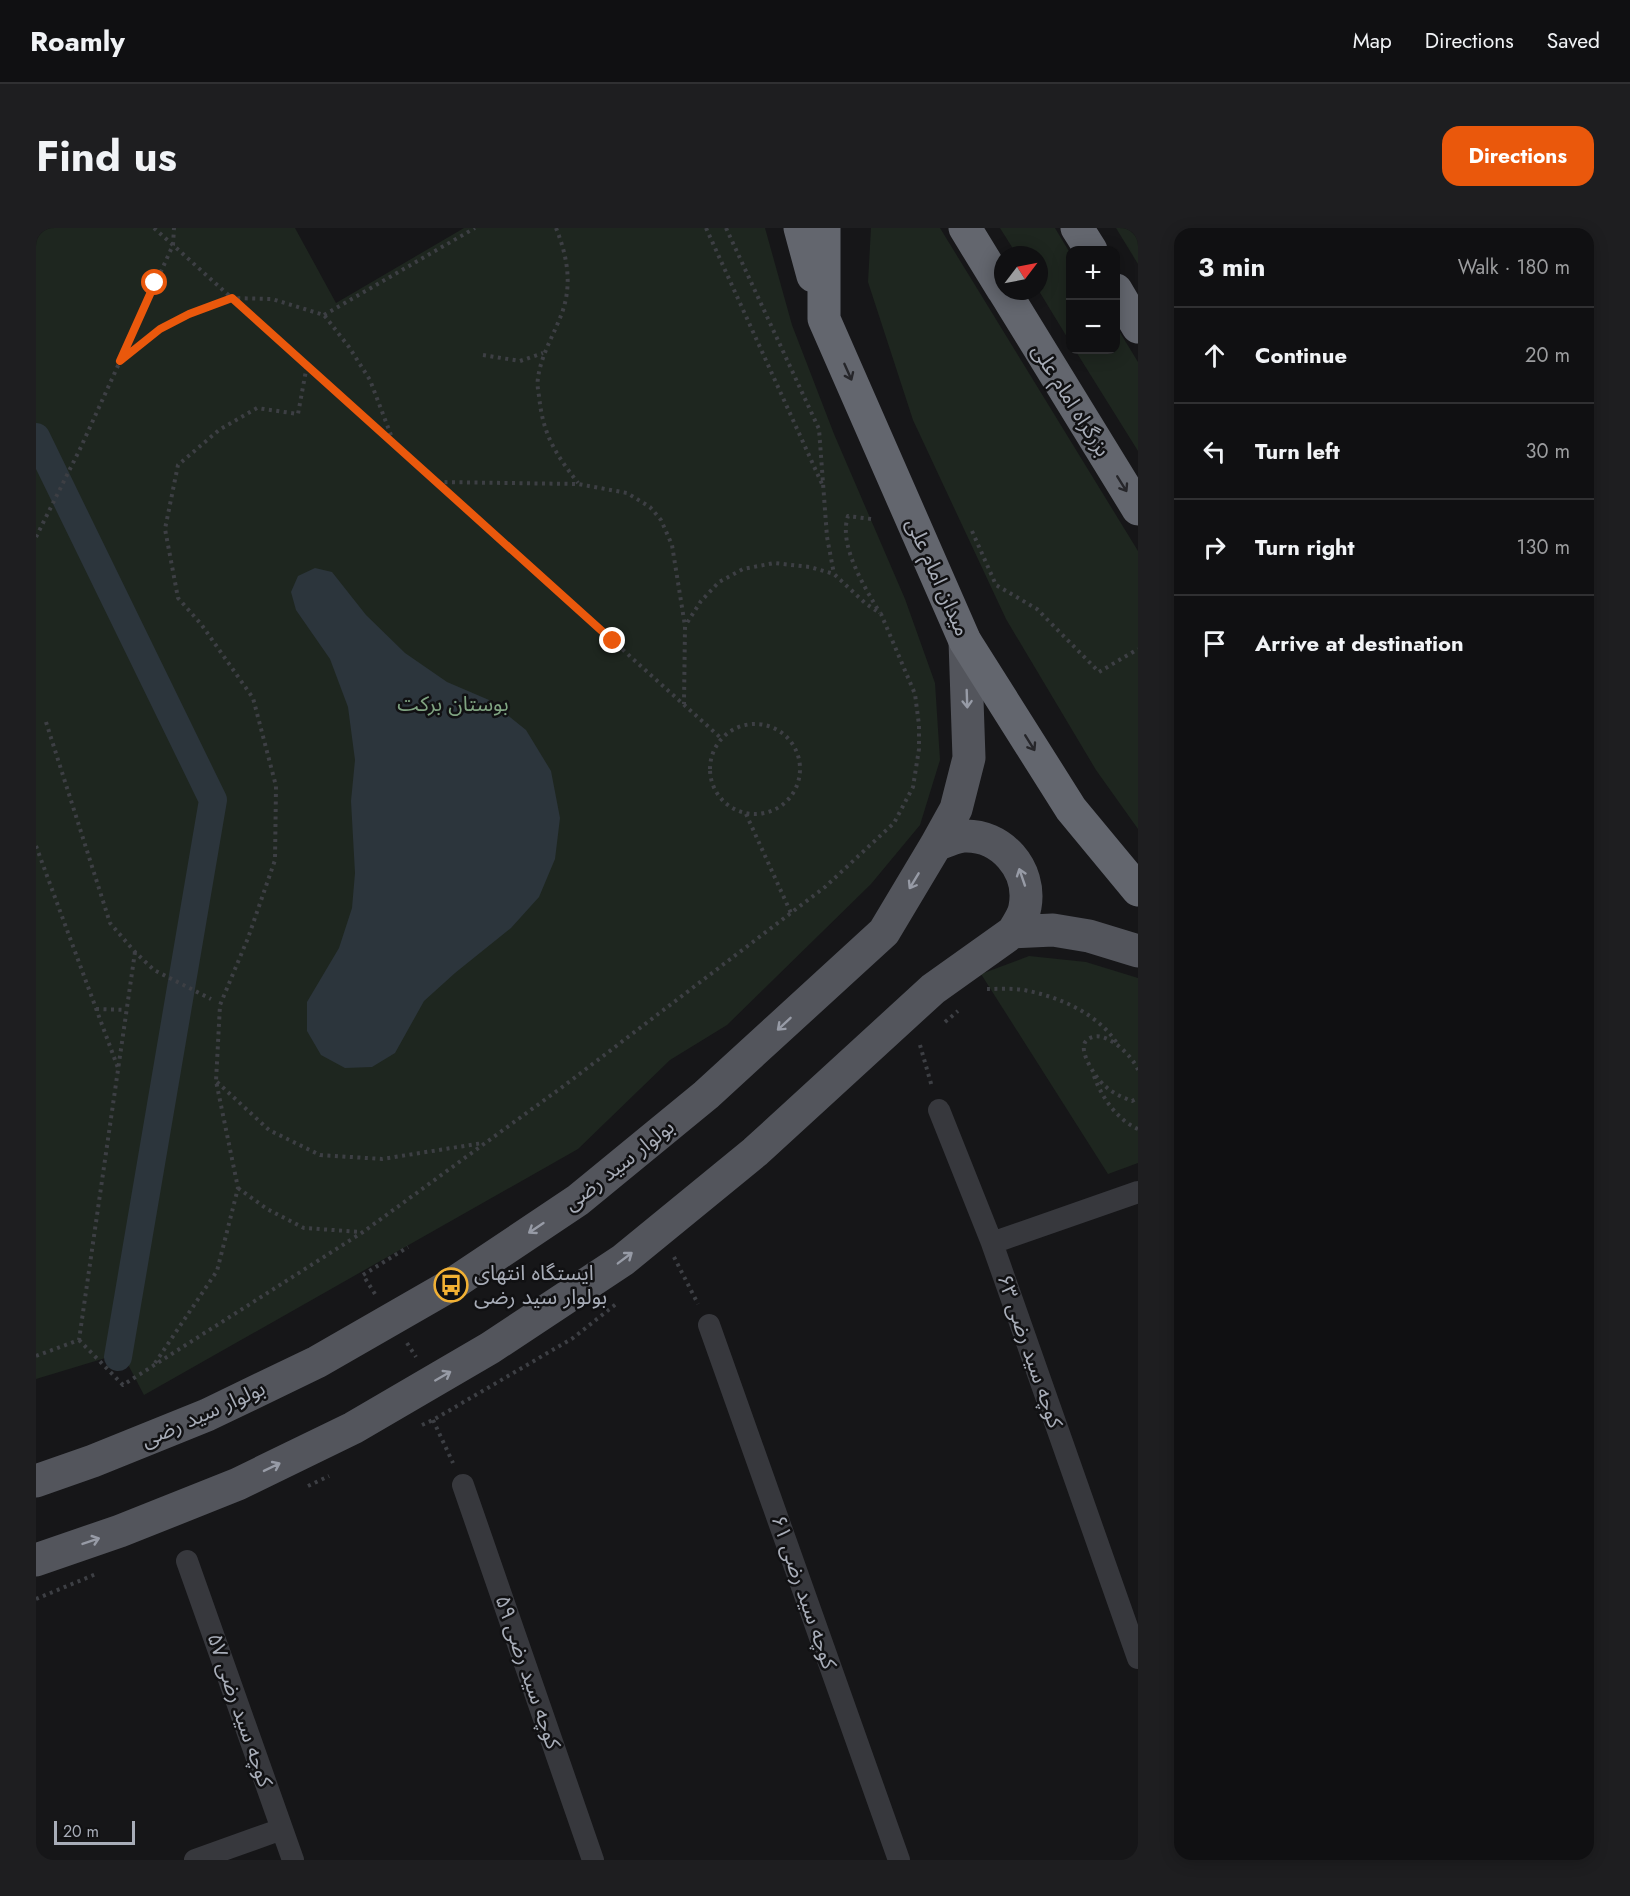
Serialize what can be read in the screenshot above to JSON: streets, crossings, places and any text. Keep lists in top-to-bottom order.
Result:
{
  "streets": {
    "highway": ["بزرگراه امام علی", "میدان امام علی"],
    "main road": ["بولوار سید رضی"],
    "street": [
      "کوچه سید رضی ۶۳",
      "کوچه سید رضی ۶۱",
      "کوچه سید رضی ۵۹",
      "کوچه سید رضی ۵۷"
    ]
  },
  "crossings": [
    ["میدان امام علی", "بولوار سید رضی"]
  ],
  "one_way": ["بزرگراه امام علی", "میدان امام علی"],
  "parks": ["بوستان برکت"],
  "places": {
    "bus stop": ["ایستگاه انتهای بولوار سید رضی"]
  },
  "scale_bar": "20 m",
  "north": "top right",
  "page": {
    "header": "Roamly",
    "nav": ["Map", "Directions", "Saved"],
    "title": "Find us",
    "buttons": "Directions",
    "heading": ["3 min", "Walk · 180 m"],
    "map_buttons": ["+", "−"],
    "list": [
      ["Continue", "20 m"],
      ["Turn left", "30 m"],
      ["Turn right", "130 m"],
      "Arrive at destination"
    ],
    "scale": "20 m"
  }
}
